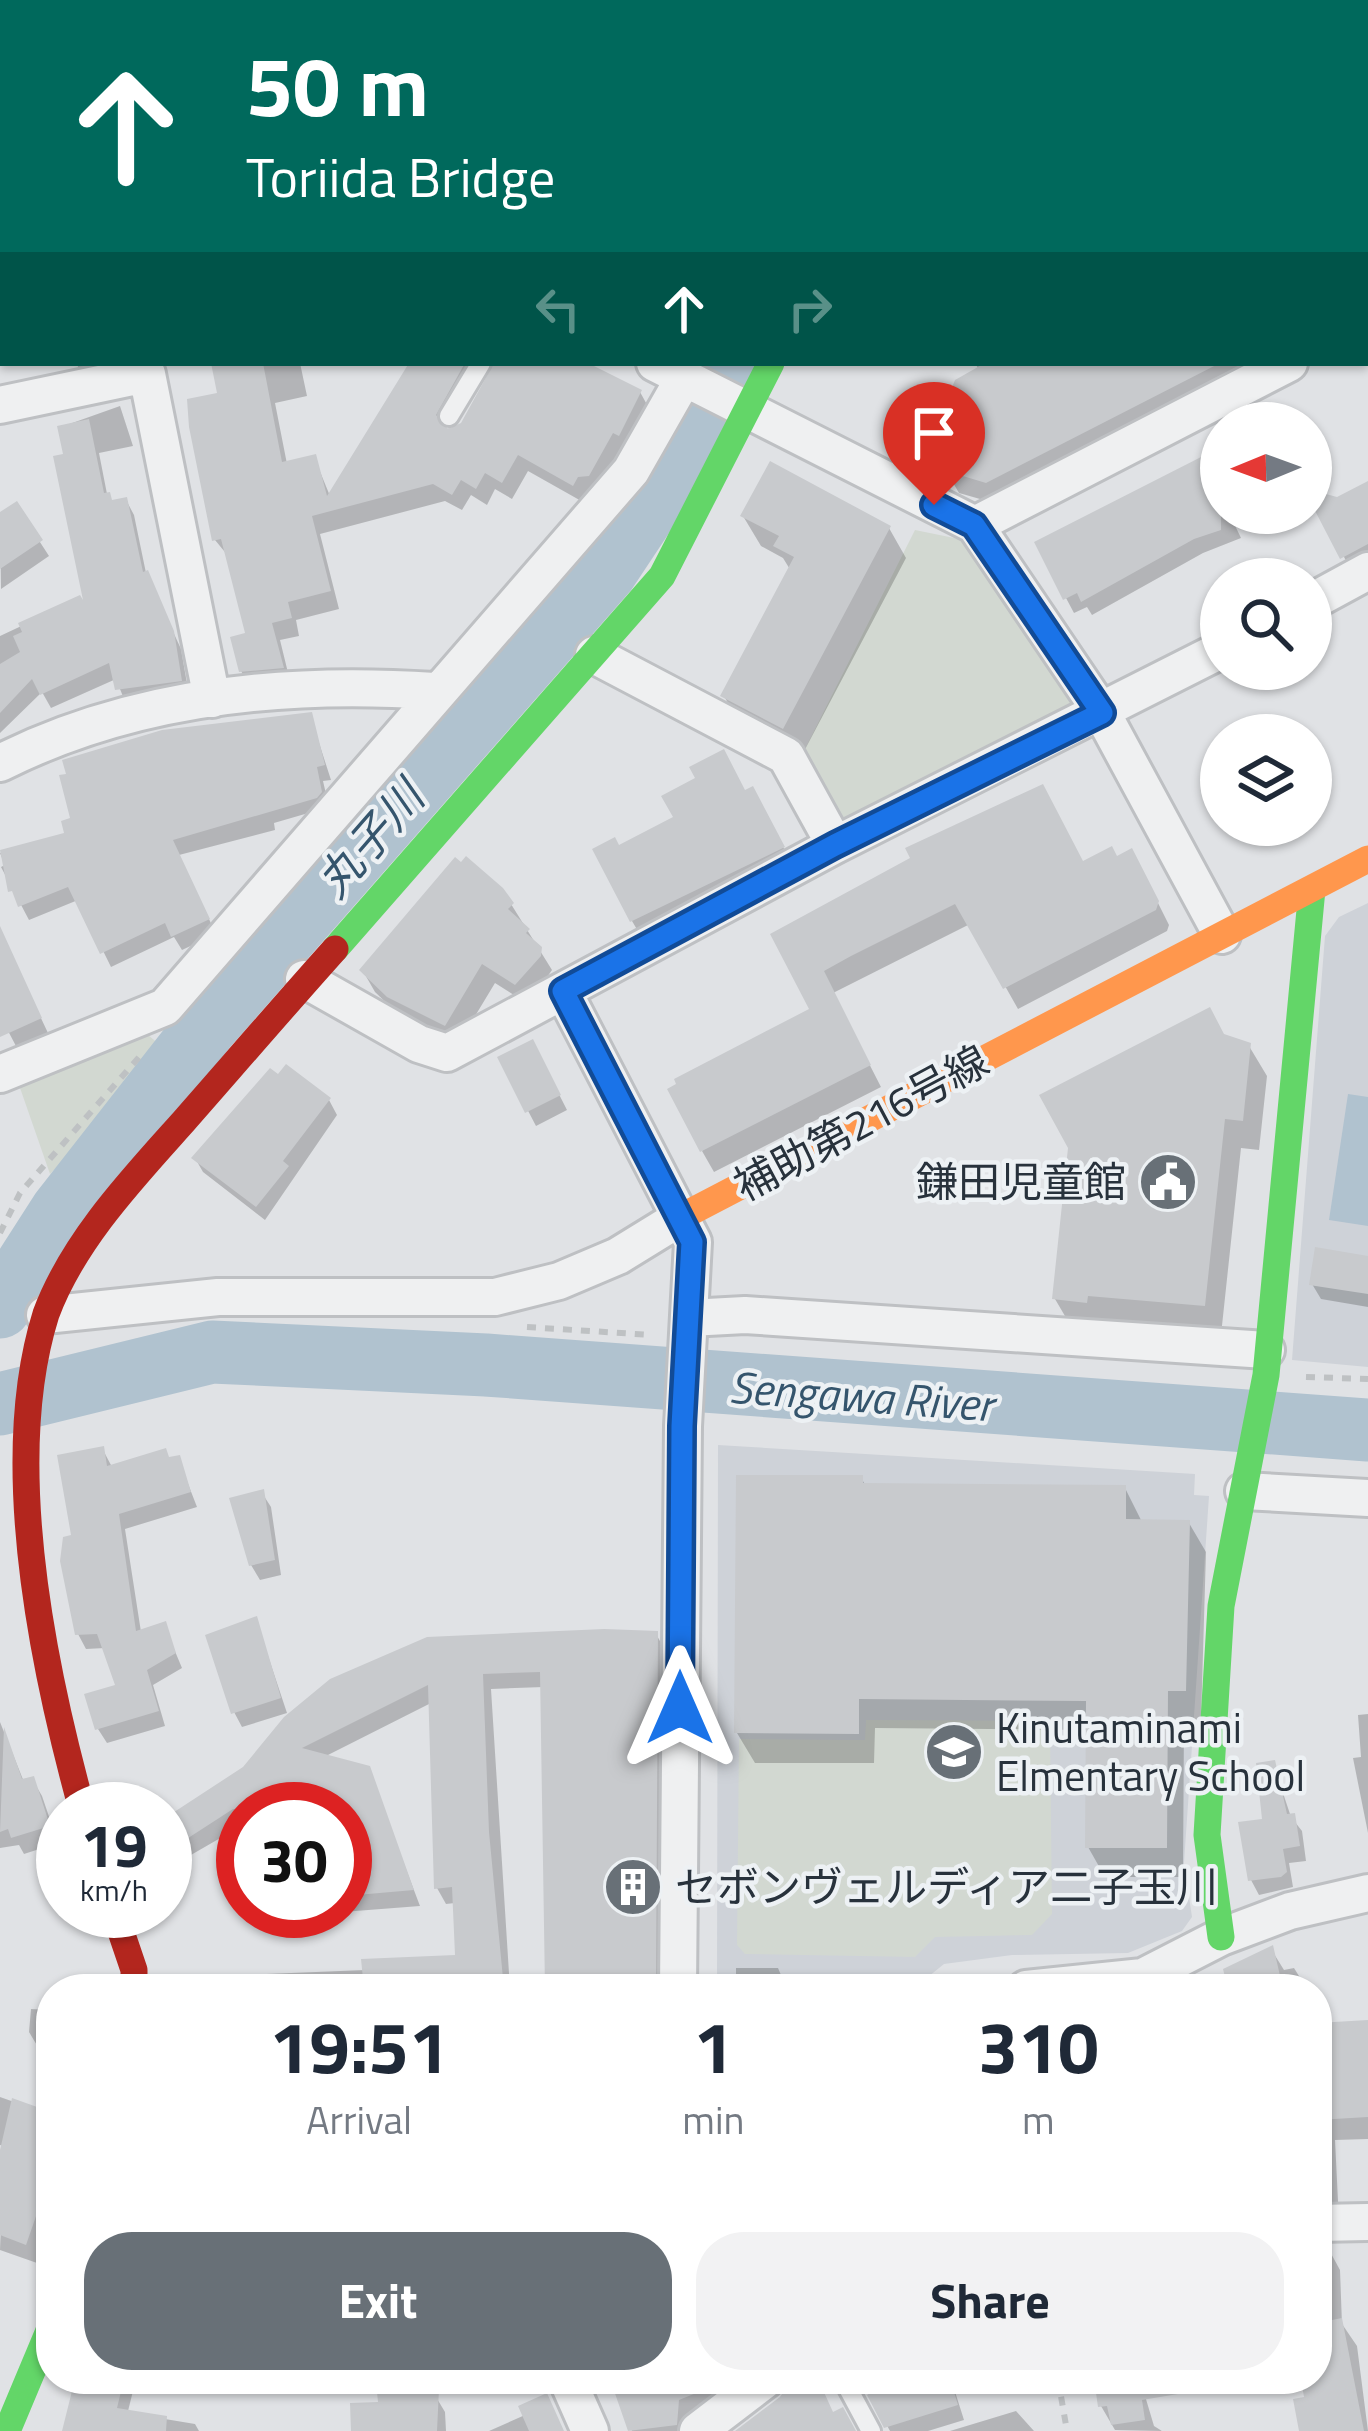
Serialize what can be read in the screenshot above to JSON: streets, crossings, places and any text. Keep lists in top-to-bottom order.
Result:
{
  "streets": {
    "street": ["補助第216号線"]
  },
  "water": ["丸子川", "Sengawa River"],
  "places": {
    "public building": ["鎌田児童館"],
    "school or university": ["Kinutaminami Elmentary School"],
    "building": ["セボンヴェルディア二子玉川"]
  },
  "north": "left",
  "page": {
    "turn": ["50 m", "Toriida Bridge"],
    "speed": "19 km/h",
    "limit": "30",
    "eta": [
      "19:51",
      "Arrival",
      "1",
      "min",
      "310",
      "m"
    ],
    "buttons": ["Exit", "Share"]
  }
}
